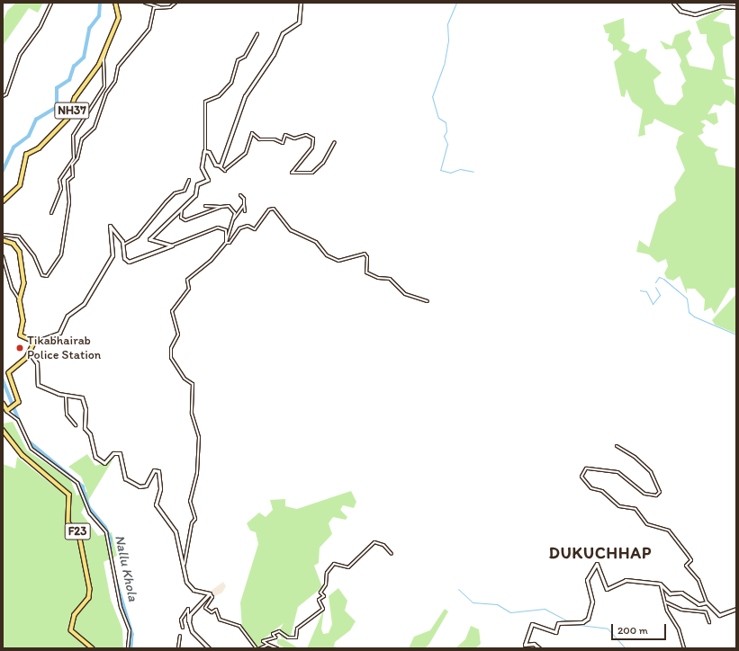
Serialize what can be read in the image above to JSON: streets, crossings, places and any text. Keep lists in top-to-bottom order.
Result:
{
  "streets": {
    "main road": ["NH37", "F23"]
  },
  "districts": ["DUKUCHHAP"],
  "water": ["Nallu Khola"],
  "places": ["Tikabhairab Police Station"],
  "scale_bar": "200 m"
}
